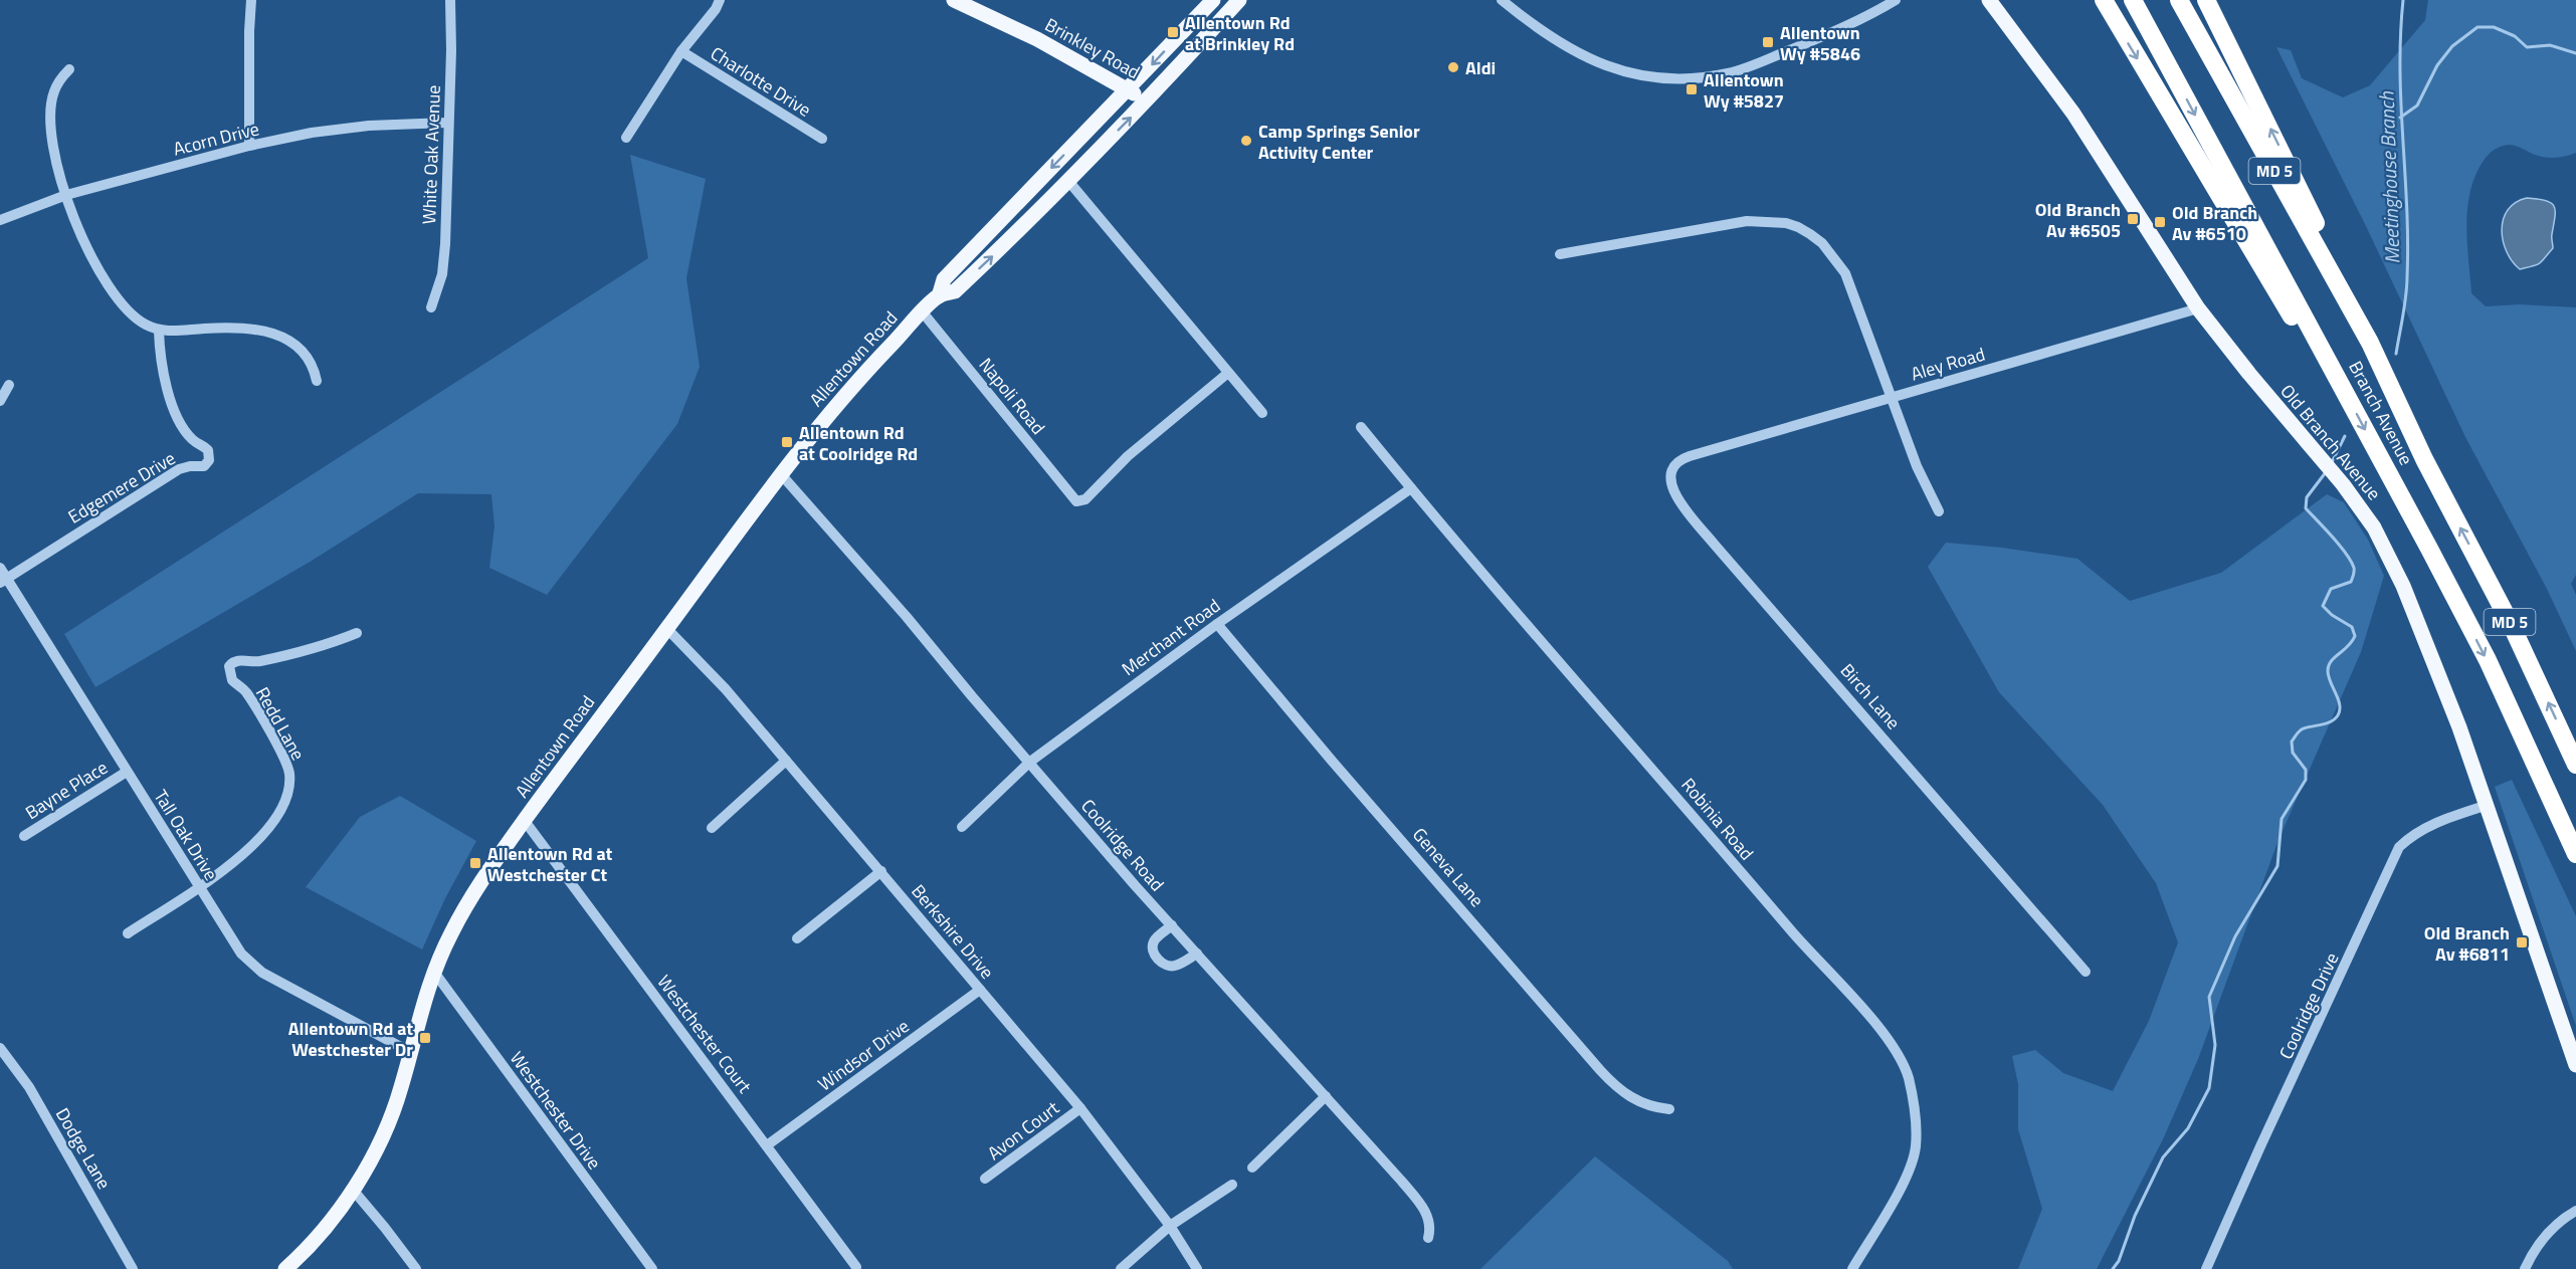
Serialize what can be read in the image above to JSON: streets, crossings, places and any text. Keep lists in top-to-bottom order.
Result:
{
  "streets": {
    "highway": ["MD 5", "Branch Avenue"],
    "main road": ["Brinkley Road", "Allentown Road", "Old Branch Avenue"],
    "street": [
      "Charlotte Drive",
      "Acorn Drive",
      "White Oak Avenue",
      "Aley Road",
      "Napoli Road",
      "Edgemere Drive",
      "Merchant Road",
      "Birch Lane",
      "Redd Lane",
      "Bayne Place",
      "Robinia Road",
      "Tall Oak Drive",
      "Coolridge Road",
      "Geneva Lane",
      "Berkshire Drive",
      "Coolridge Drive",
      "Westchester Court",
      "Windsor Drive",
      "Westchester Drive",
      "Avon Court",
      "Dodge Lane"
    ]
  },
  "crossings": [
    ["Brinkley Road", "Allentown Road"],
    ["Acorn Drive", "White Oak Avenue"],
    ["Allentown Road", "Napoli Road"],
    ["Allentown Road", "Tall Oak Drive"],
    ["Allentown Road", "Coolridge Road"],
    ["Allentown Road", "Berkshire Drive"],
    ["Allentown Road", "Westchester Court"],
    ["Allentown Road", "Westchester Drive"],
    ["Aley Road", "Old Branch Avenue"],
    ["Aley Road", "Birch Lane"],
    ["Old Branch Avenue", "Coolridge Drive"],
    ["Edgemere Drive", "Tall Oak Drive"],
    ["Merchant Road", "Robinia Road"],
    ["Merchant Road", "Coolridge Road"],
    ["Merchant Road", "Geneva Lane"],
    ["Redd Lane", "Tall Oak Drive"],
    ["Bayne Place", "Tall Oak Drive"],
    ["Berkshire Drive", "Windsor Drive"],
    ["Berkshire Drive", "Avon Court"],
    ["Westchester Court", "Windsor Drive"]
  ],
  "water": ["Meetinghouse Branch"],
  "places": {
    "transit": [
      "Allentown Rd at Brinkley Rd",
      "Allentown Wy #5846",
      "Allentown Wy #5827",
      "Old Branch Av #6505",
      "Old Branch Av #6510",
      "Allentown Rd at Coolridge Rd",
      "Allentown Rd at Westchester Ct",
      "Old Branch Av #6811",
      "Allentown Rd at Westchester Dr"
    ],
    "other": ["Aldi", "Camp Springs Senior Activity Center"]
  }
}
